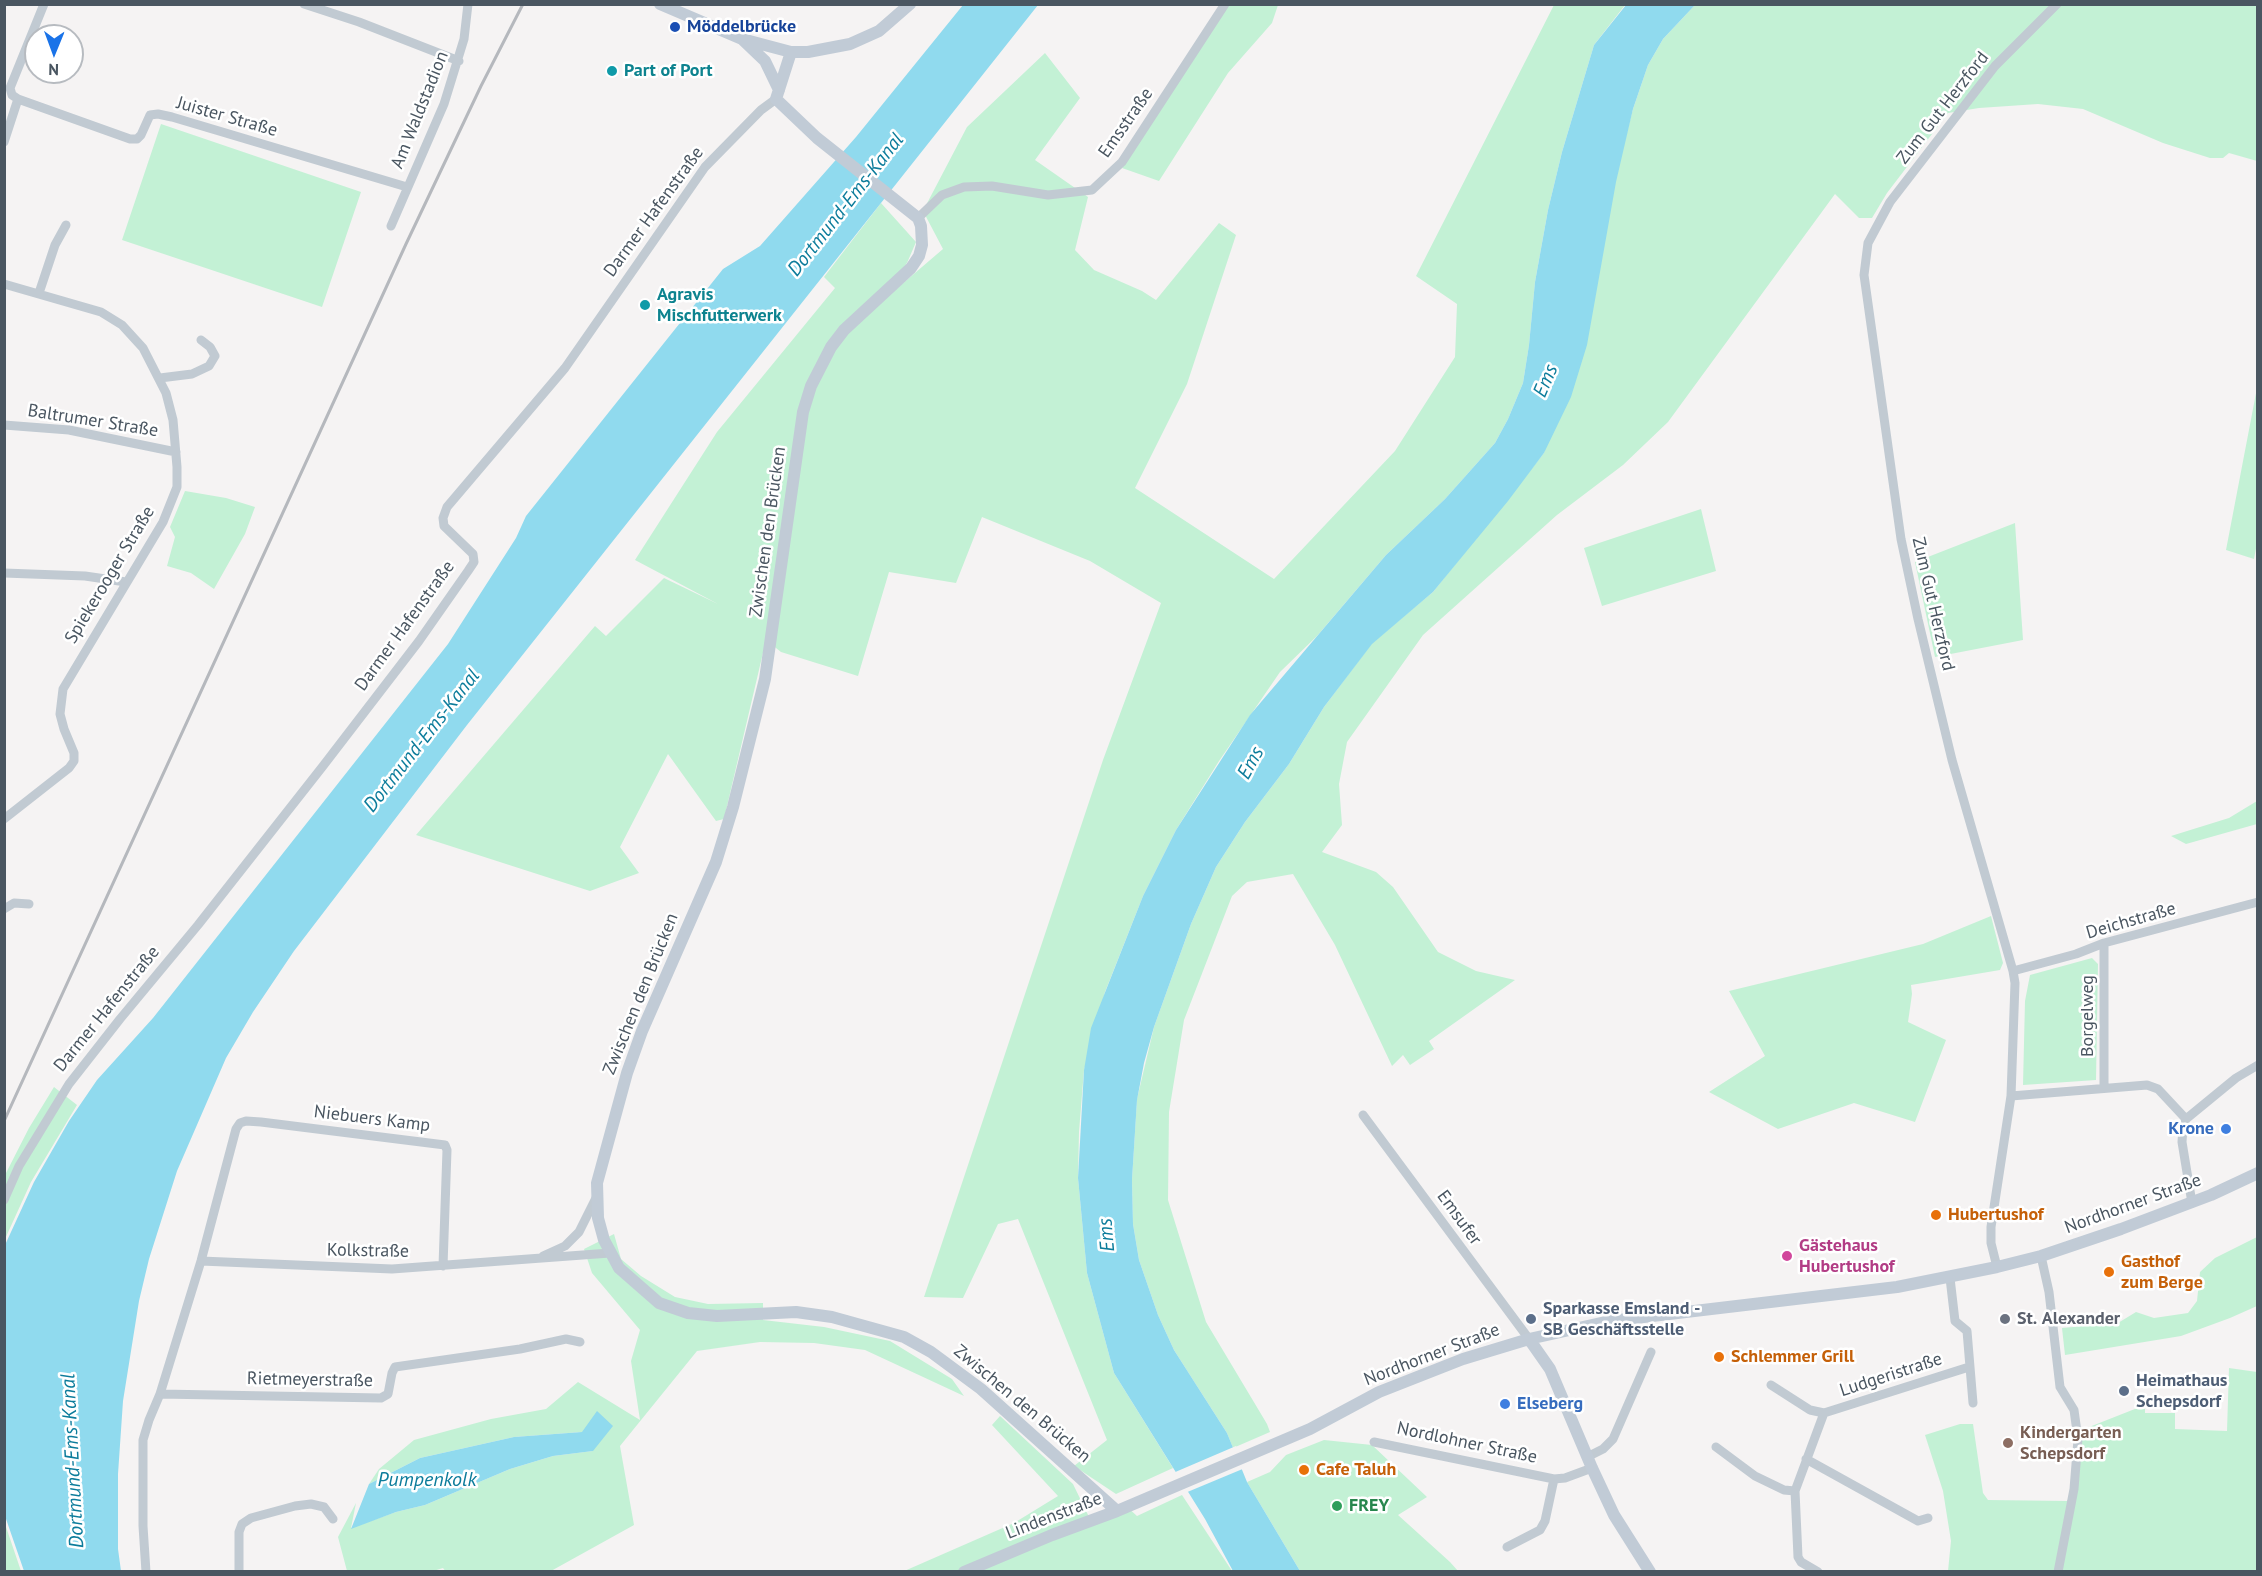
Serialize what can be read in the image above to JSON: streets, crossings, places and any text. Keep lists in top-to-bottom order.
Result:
{
  "streets": {
    "street": [
      "Zum Gut Herzford",
      "Am Waldstadion",
      "Juister Straße",
      "Emsstraße",
      "Darmer Hafenstraße",
      "Baltrumer Straße",
      "Zwischen den Brücken",
      "Spiekerooger Straße",
      "Deichstraße",
      "Borgelweg",
      "Niebuers Kamp",
      "Nordhorner Straße",
      "Emsufer",
      "Kolkstraße",
      "Ludgeristraße",
      "Rietmeyerstraße",
      "Nordlohner Straße",
      "Lindenstraße"
    ]
  },
  "crossings": [
    ["Zum Gut Herzford", "Deichstraße"],
    ["Zum Gut Herzford", "Nordhorner Straße"],
    ["Am Waldstadion", "Juister Straße"],
    ["Emsstraße", "Zwischen den Brücken"],
    ["Baltrumer Straße", "Spiekerooger Straße"],
    ["Zwischen den Brücken", "Kolkstraße"],
    ["Zwischen den Brücken", "Lindenstraße"],
    ["Deichstraße", "Borgelweg"],
    ["Niebuers Kamp", "Kolkstraße"],
    ["Nordhorner Straße", "Emsufer"],
    ["Nordhorner Straße", "Ludgeristraße"],
    ["Nordhorner Straße", "Lindenstraße"]
  ],
  "water": ["Dortmund-Ems-Kanal", "Ems", "Pumpenkolk"],
  "places": [
    "Möddelbrücke",
    "Part of Port",
    "Agravis Mischfutterwerk",
    "Krone",
    "Hubertushof",
    "Gästehaus Hubertushof",
    "Gasthof zum Berge",
    "Sparkasse Emsland - SB Geschäftsstelle",
    "St. Alexander",
    "Schlemmer Grill",
    "Heimathaus Schepsdorf",
    "Elseberg",
    "Kindergarten Schepsdorf",
    "Cafe Taluh",
    "FREY"
  ],
  "north": "bottom"
}
